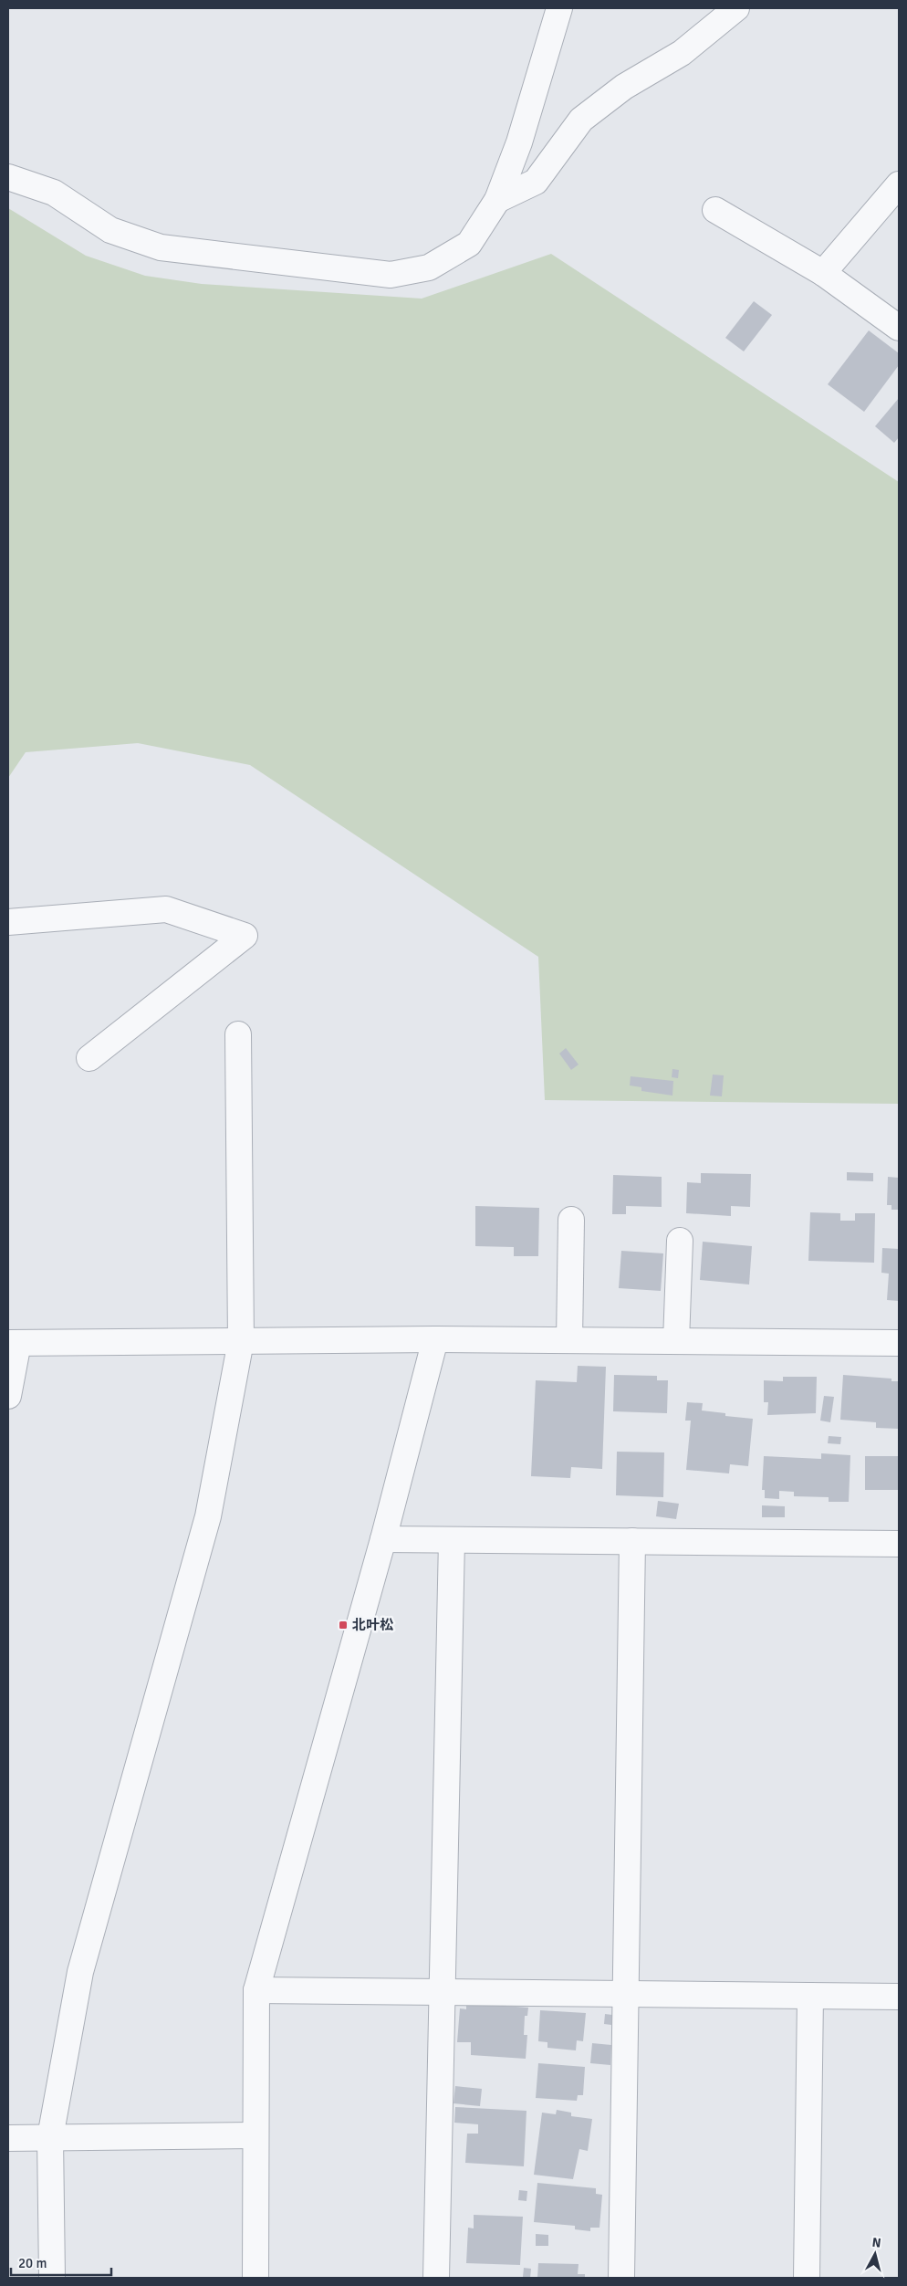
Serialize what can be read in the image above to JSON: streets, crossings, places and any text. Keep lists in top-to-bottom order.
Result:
{
  "places": {
    "transit": ["北叶松"]
  },
  "scale_bar": "20 m",
  "north": "top"
}
